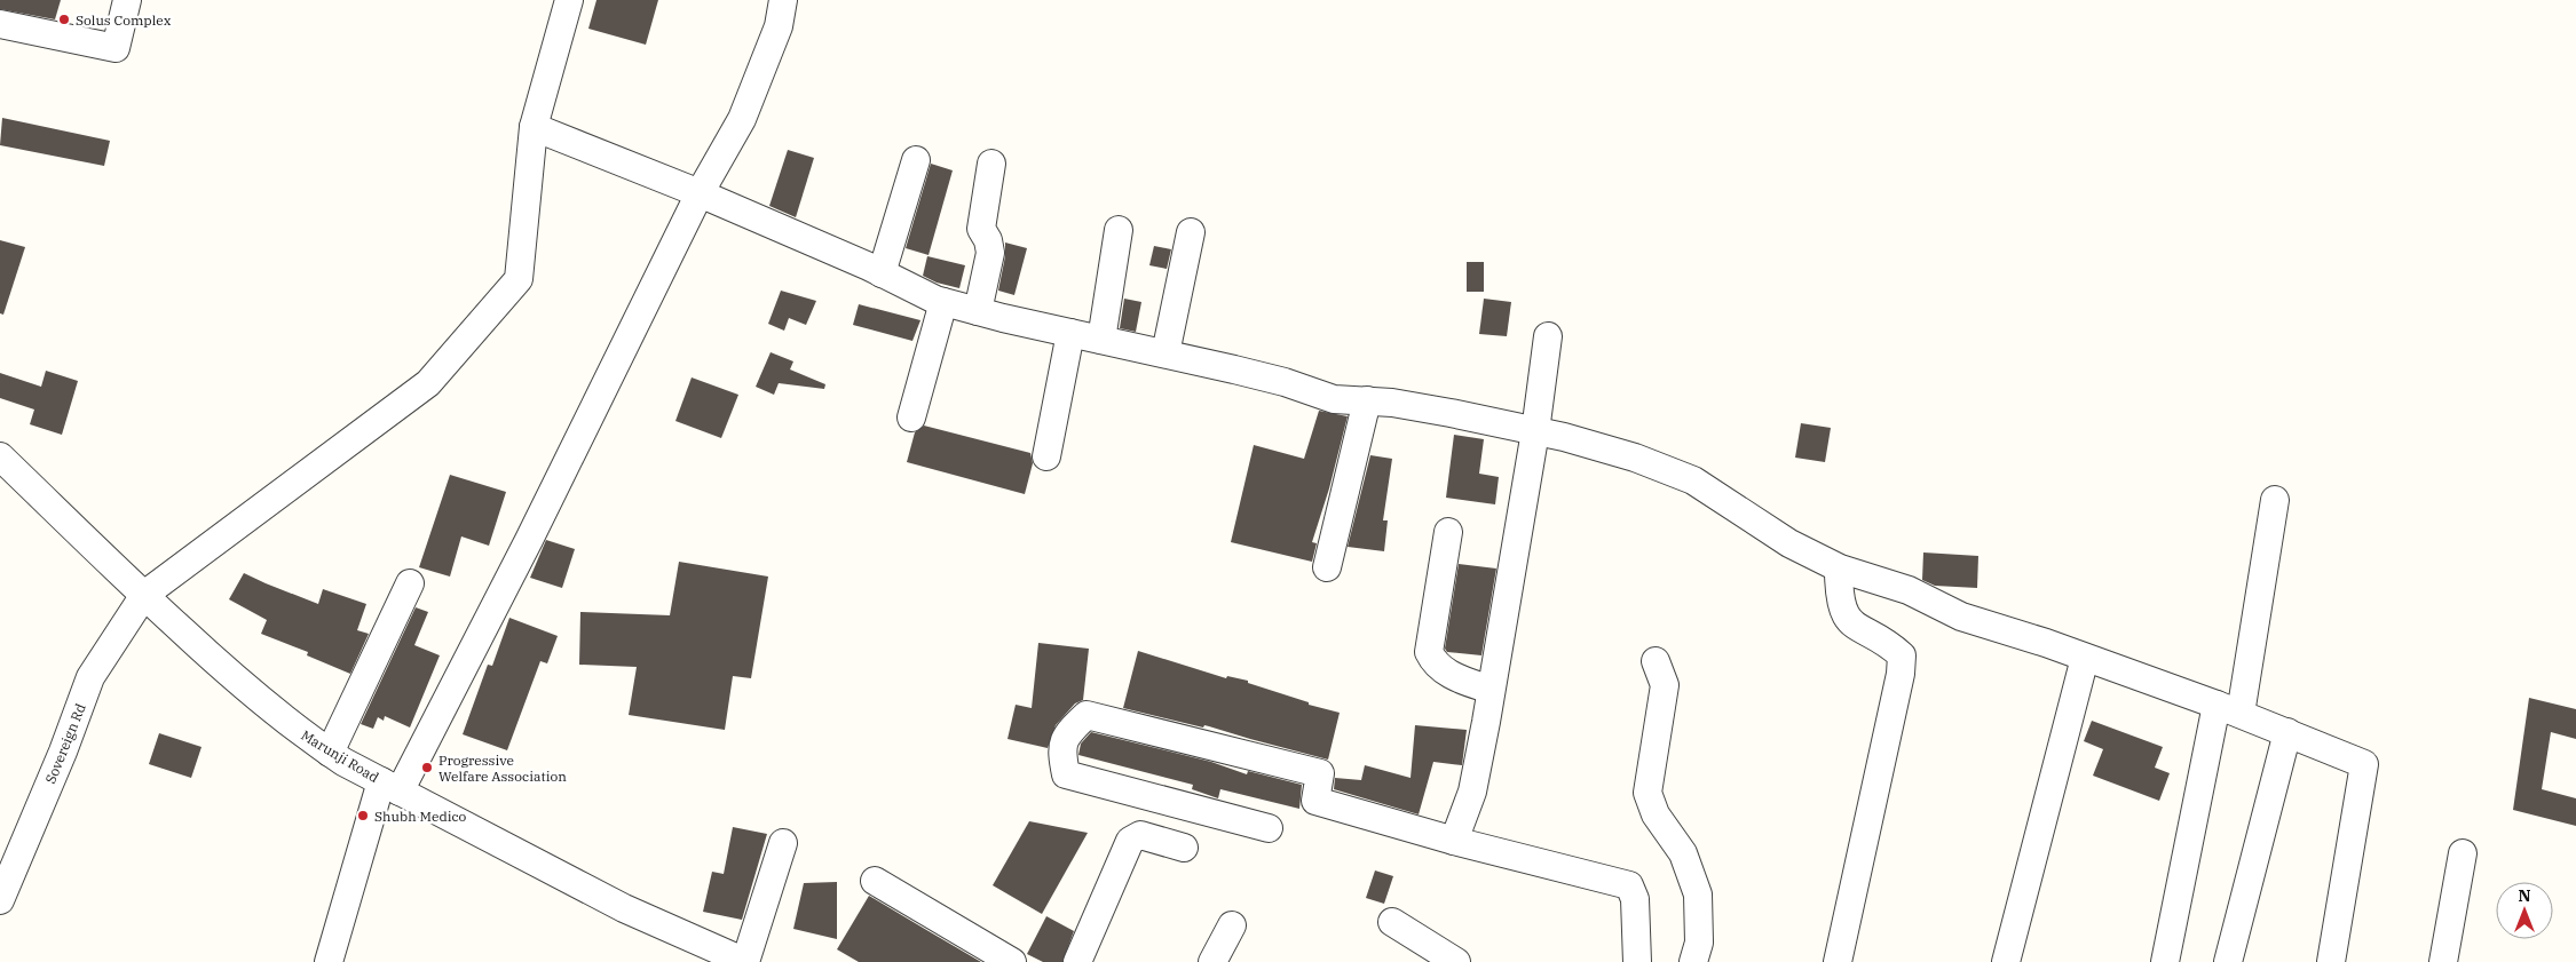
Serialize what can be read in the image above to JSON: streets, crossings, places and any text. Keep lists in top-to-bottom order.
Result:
{
  "streets": {
    "street": ["Sovereign Rd", "Marunji Road"]
  },
  "crossings": [
    ["Sovereign Rd", "Marunji Road"]
  ],
  "places": ["Solus Complex", "Progressive Welfare Association", "Shubh Medico"],
  "north": "top"
}
